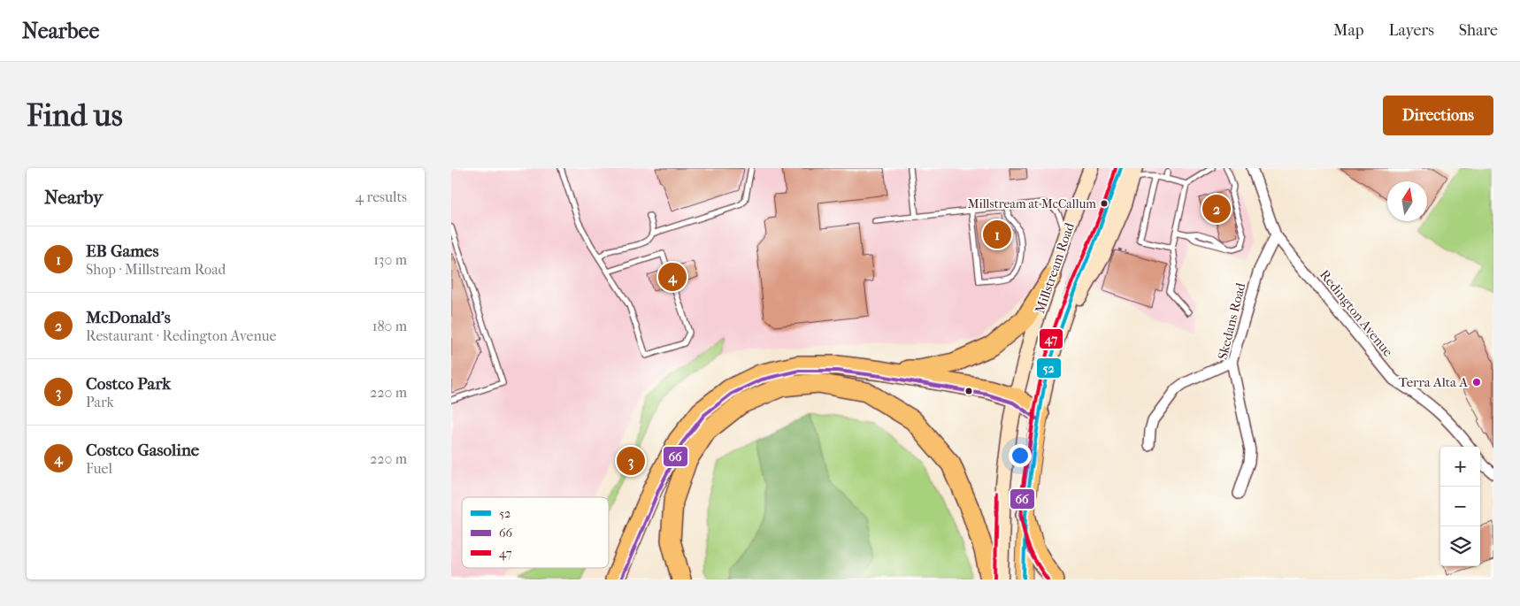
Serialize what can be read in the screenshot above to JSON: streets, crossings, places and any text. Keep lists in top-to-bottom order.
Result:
{
  "streets": {
    "main road": ["Millstream Road"],
    "street": ["Redington Avenue", "Skedans Road"]
  },
  "crossings": [
    ["Redington Avenue", "Skedans Road"]
  ],
  "places": ["Millstream at McCallum", "Terra Alta A"],
  "lines": ["transit line 52", "transit line 47", "transit line 66"],
  "legend": ["52", "66", "47"],
  "north": "top",
  "page": {
    "header": "Nearbee",
    "nav": ["Map", "Layers", "Share"],
    "buttons": "Directions",
    "title": "Find us",
    "heading": ["Nearby", "4 results"],
    "pins": [
      "2",
      "1",
      "4",
      "3"
    ],
    "list": [
      {
        "mark": "1",
        "name": "EB Games",
        "note": "Shop · Millstream Road",
        "value": "130 m"
      },
      {
        "mark": "2",
        "name": "McDonald's",
        "note": "Restaurant · Redington Avenue",
        "value": "180 m"
      },
      {
        "mark": "3",
        "name": "Costco Park",
        "note": "Park",
        "value": "220 m"
      },
      {
        "mark": "4",
        "name": "Costco Gasoline",
        "note": "Fuel",
        "value": "220 m"
      }
    ],
    "map_buttons": ["+", "−"]
  }
}
